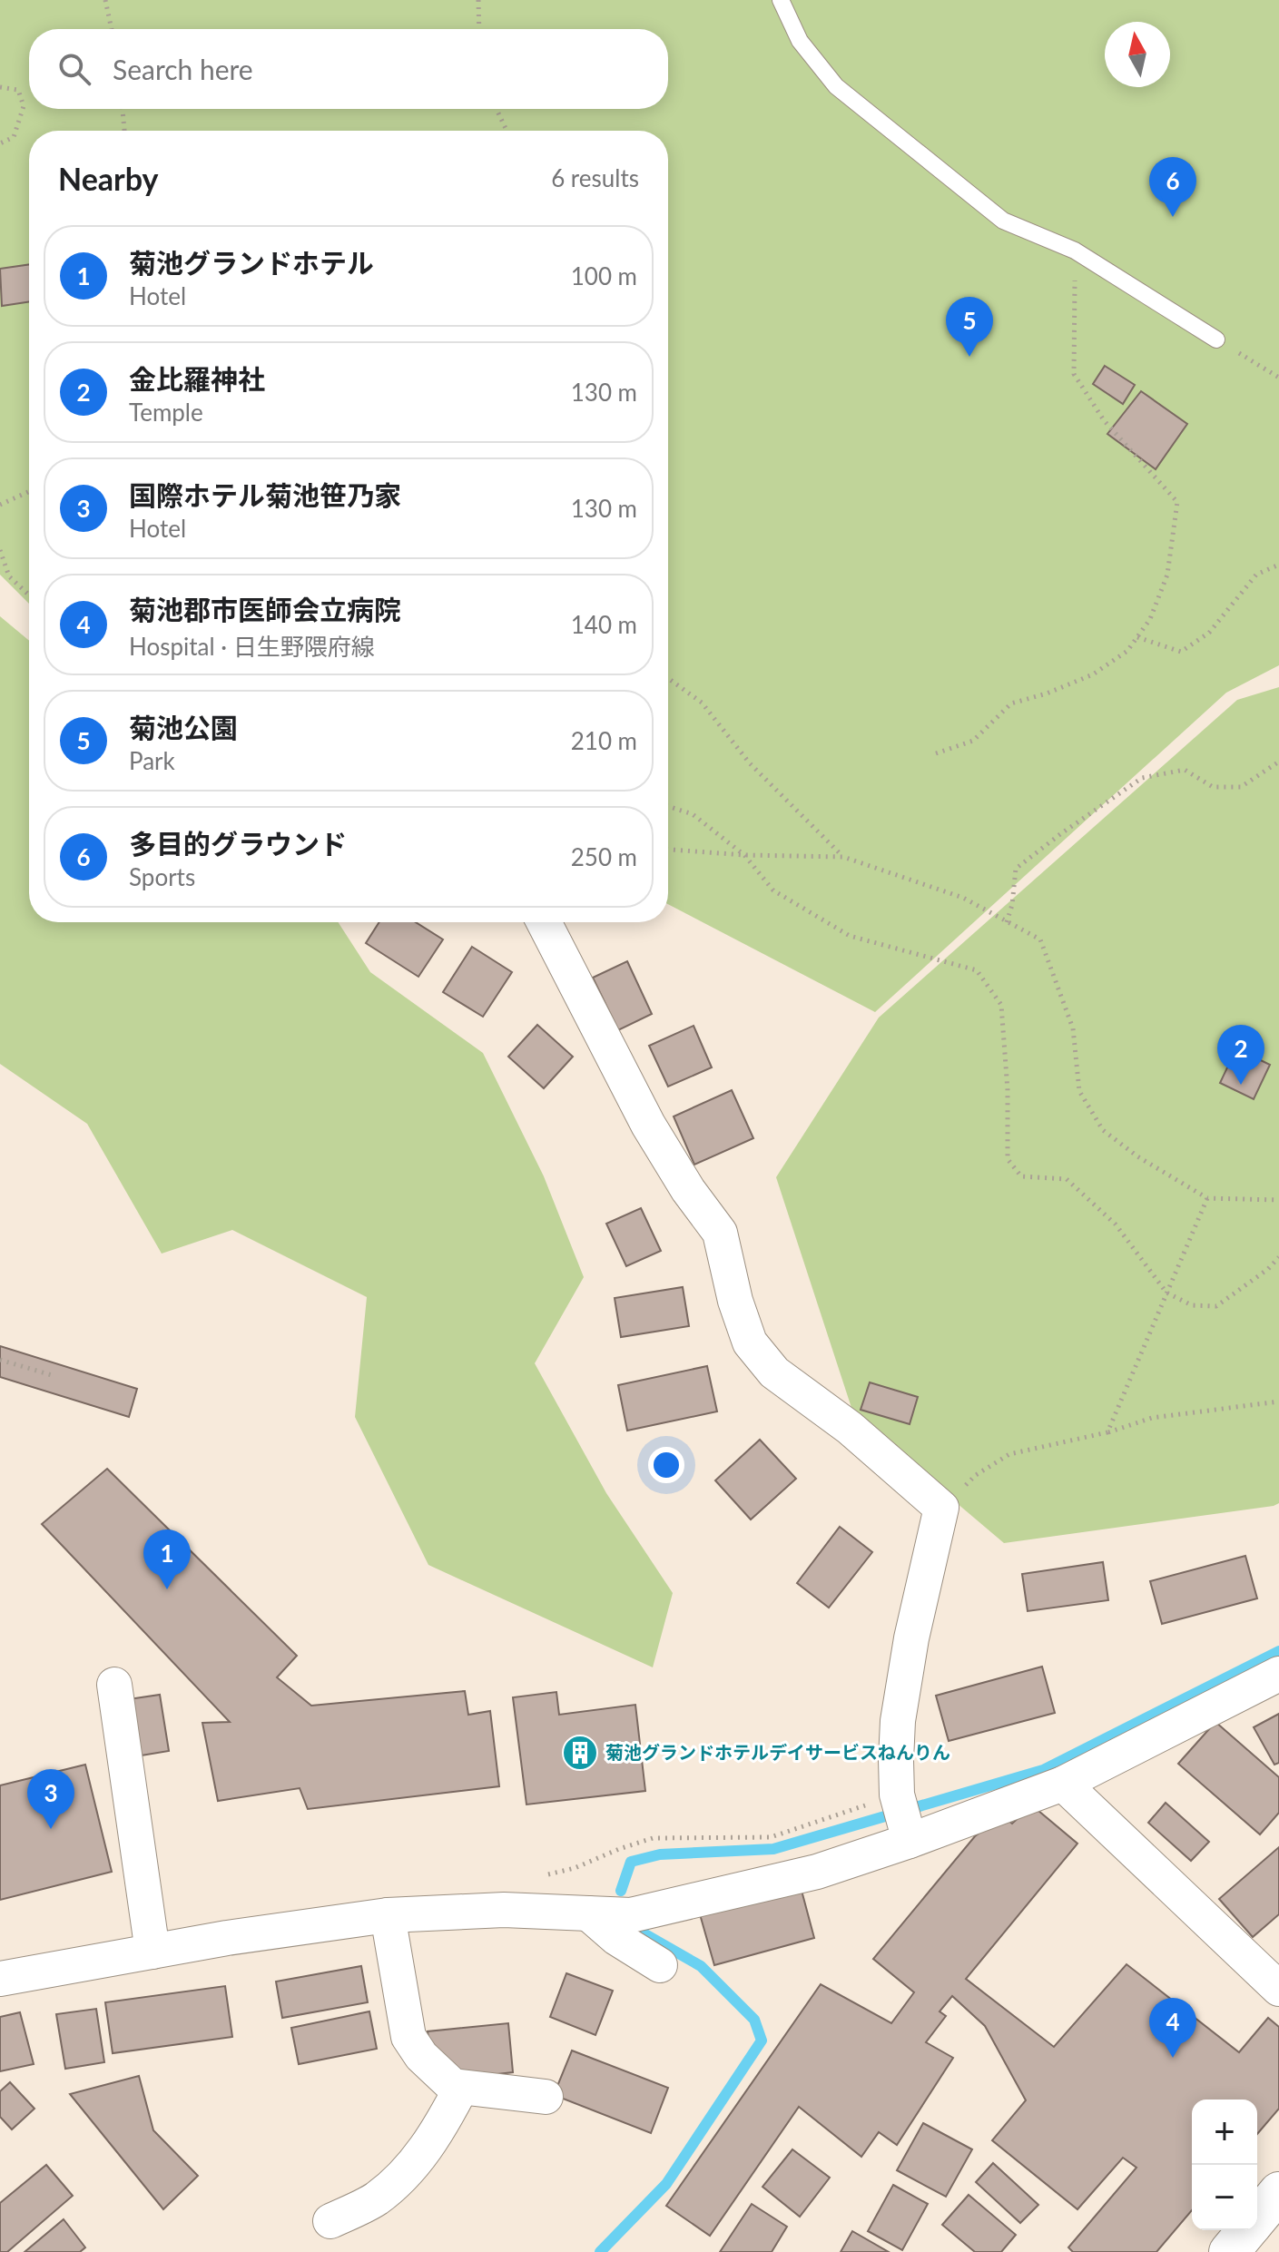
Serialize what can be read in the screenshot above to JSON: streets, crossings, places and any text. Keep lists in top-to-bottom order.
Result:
{
  "places": {
    "building": ["菊池グランドホテルデイサービスねんりん"]
  },
  "north": "top",
  "page": {
    "search": "Search here",
    "heading": ["Nearby", "6 results"],
    "pins": [
      "6",
      "5",
      "2",
      "1",
      "3",
      "4"
    ],
    "list": [
      {
        "mark": "1",
        "name": "菊池グランドホテル",
        "note": "Hotel",
        "value": "100 m"
      },
      {
        "mark": "2",
        "name": "金比羅神社",
        "note": "Temple",
        "value": "130 m"
      },
      {
        "mark": "3",
        "name": "国際ホテル菊池笹乃家",
        "note": "Hotel",
        "value": "130 m"
      },
      {
        "mark": "4",
        "name": "菊池郡市医師会立病院",
        "note": "Hospital · 日生野隈府線",
        "value": "140 m"
      },
      {
        "mark": "5",
        "name": "菊池公園",
        "note": "Park",
        "value": "210 m"
      },
      {
        "mark": "6",
        "name": "多目的グラウンド",
        "note": "Sports",
        "value": "250 m"
      }
    ],
    "map_buttons": ["+", "−"]
  }
}
